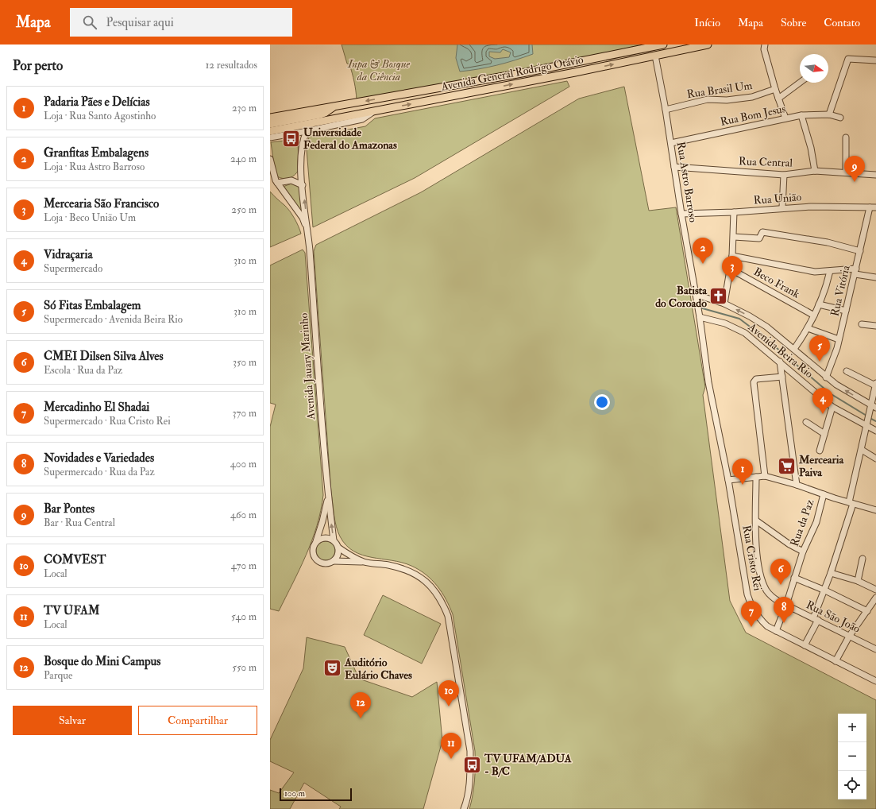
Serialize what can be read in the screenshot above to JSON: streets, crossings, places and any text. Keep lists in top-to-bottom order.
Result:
{
  "streets": {
    "main road": ["Avenida General Rodrigo Otávio"],
    "street": [
      "Rua Brasil Um",
      "Rua Bom Jesus",
      "Rua Central",
      "Rua Astro Barroso",
      "Rua União",
      "Beco Frank",
      "Rua Vitória",
      "Avenida Beira Rio",
      "Avenida Jauary Marinho",
      "Rua da Paz",
      "Rua Cristo Rei",
      "Rua São João"
    ]
  },
  "crossings": [
    ["Avenida General Rodrigo Otávio", "Rua Astro Barroso"],
    ["Avenida General Rodrigo Otávio", "Avenida Jauary Marinho"],
    ["Rua Brasil Um", "Rua Astro Barroso"],
    ["Rua Bom Jesus", "Rua Astro Barroso"],
    ["Rua Central", "Rua Astro Barroso"],
    ["Rua Astro Barroso", "Rua União"],
    ["Rua Astro Barroso", "Avenida Beira Rio"],
    ["Rua Astro Barroso", "Rua Cristo Rei"],
    ["Rua União", "Rua Vitória"],
    ["Rua Vitória", "Avenida Beira Rio"],
    ["Rua da Paz", "Rua Cristo Rei"],
    ["Rua da Paz", "Rua São João"]
  ],
  "parks": ["Inpa & Bosque da Ciência"],
  "places": {
    "bus stop": ["Universidade Federal do Amazonas", "TV UFAM/ADUA - B/C"],
    "church": ["Batista do Coroado"],
    "supermarket": ["Mercearia Paiva"],
    "theatre": ["Auditório Eulário Chaves"]
  },
  "scale_bar": "100 m",
  "north": "right",
  "page": {
    "header": "Mapa",
    "search": "Pesquisar aqui",
    "nav": [
      "Início",
      "Mapa",
      "Sobre",
      "Contato"
    ],
    "heading": ["Por perto", "12 resultados"],
    "list": [
      {
        "mark": "1",
        "name": "Padaria Pães e Delícias",
        "note": "Loja · Rua Santo Agostinho",
        "value": "230 m"
      },
      {
        "mark": "2",
        "name": "Granfitas Embalagens",
        "note": "Loja · Rua Astro Barroso",
        "value": "240 m"
      },
      {
        "mark": "3",
        "name": "Mercearia São Francisco",
        "note": "Loja · Beco União Um",
        "value": "250 m"
      },
      {
        "mark": "4",
        "name": "Vidraçaria",
        "note": "Supermercado",
        "value": "310 m"
      },
      {
        "mark": "5",
        "name": "Só Fitas Embalagem",
        "note": "Supermercado · Avenida Beira Rio",
        "value": "310 m"
      },
      {
        "mark": "6",
        "name": "CMEI Dilsen Silva Alves",
        "note": "Escola · Rua da Paz",
        "value": "350 m"
      },
      {
        "mark": "7",
        "name": "Mercadinho El Shadai",
        "note": "Supermercado · Rua Cristo Rei",
        "value": "370 m"
      },
      {
        "mark": "8",
        "name": "Novidades e Variedades",
        "note": "Supermercado · Rua da Paz",
        "value": "400 m"
      },
      {
        "mark": "9",
        "name": "Bar Pontes",
        "note": "Bar · Rua Central",
        "value": "460 m"
      },
      {
        "mark": "10",
        "name": "COMVEST",
        "note": "Local",
        "value": "470 m"
      },
      {
        "mark": "11",
        "name": "TV UFAM",
        "note": "Local",
        "value": "540 m"
      },
      {
        "mark": "12",
        "name": "Bosque do Mini Campus",
        "note": "Parque",
        "value": "550 m"
      }
    ],
    "pins": [
      "9",
      "2",
      "3",
      "5",
      "4",
      "1",
      "6",
      "8",
      "7",
      "10",
      "12",
      "11"
    ],
    "buttons": ["Salvar", "Compartilhar"],
    "map_buttons": ["+", "−"],
    "scale": "100 m"
  }
}
